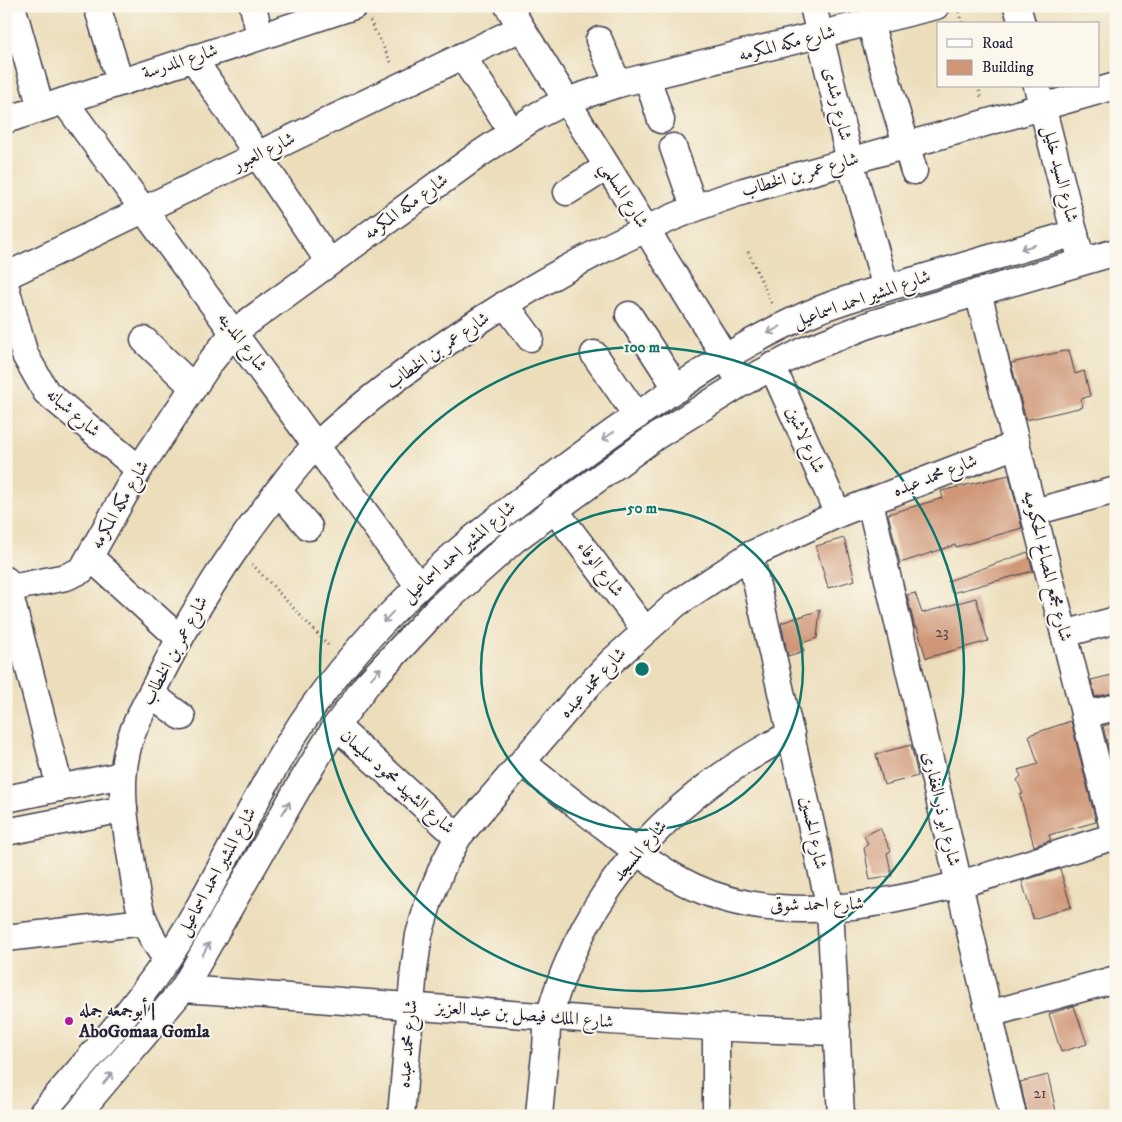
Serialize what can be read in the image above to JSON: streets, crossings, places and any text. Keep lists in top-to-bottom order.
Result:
{
  "streets": {
    "street": [
      "شارع مكه المكرمه",
      "شارع المدرسة",
      "شارع رشدى",
      "شارع العبور",
      "شارع السيد خليل",
      "شارع عمر بن الخطاب",
      "شارع المسلمي",
      "شارع المشير احمد اسماعيل",
      "شارع المدينه",
      "شارع شبانه",
      "شارع لاشين",
      "شارع محمد عبده",
      "شارع مجمع المصالح الحكوميه",
      "شارع الوفاء",
      "شارع الشهيد محمود سليمان",
      "شارع ابو ذر الغفارى",
      "شارع الحسين",
      "شارع المسجد",
      "شارع احمد شوقى",
      "شارع الملك فيصل بن عبد العزيز"
    ]
  },
  "crossings": [
    ["شارع مكه المكرمه", "شارع رشدى"],
    ["شارع مكه المكرمه", "شارع المسلمي"],
    ["شارع مكه المكرمه", "شارع المدينه"],
    ["شارع مكه المكرمه", "شارع شبانه"],
    ["شارع المدرسة", "شارع المدينه"],
    ["شارع رشدى", "شارع عمر بن الخطاب"],
    ["شارع رشدى", "شارع المشير احمد اسماعيل"],
    ["شارع العبور", "شارع المسلمي"],
    ["شارع العبور", "شارع المدينه"],
    ["شارع السيد خليل", "شارع عمر بن الخطاب"],
    ["شارع السيد خليل", "شارع المشير احمد اسماعيل"],
    ["شارع عمر بن الخطاب", "شارع المسلمي"],
    ["شارع عمر بن الخطاب", "شارع المشير احمد اسماعيل"],
    ["شارع عمر بن الخطاب", "شارع المدينه"],
    ["شارع المسلمي", "شارع المشير احمد اسماعيل"],
    ["شارع المشير احمد اسماعيل", "شارع المدينه"],
    ["شارع المشير احمد اسماعيل", "شارع لاشين"],
    ["شارع المشير احمد اسماعيل", "شارع مجمع المصالح الحكوميه"],
    ["شارع المشير احمد اسماعيل", "شارع الوفاء"],
    ["شارع المشير احمد اسماعيل", "شارع الشهيد محمود سليمان"],
    ["شارع المشير احمد اسماعيل", "شارع الملك فيصل بن عبد العزيز"],
    ["شارع لاشين", "شارع محمد عبده"],
    ["شارع محمد عبده", "شارع مجمع المصالح الحكوميه"],
    ["شارع محمد عبده", "شارع الوفاء"],
    ["شارع محمد عبده", "شارع الشهيد محمود سليمان"],
    ["شارع محمد عبده", "شارع ابو ذر الغفارى"],
    ["شارع محمد عبده", "شارع الحسين"],
    ["شارع محمد عبده", "شارع احمد شوقى"],
    ["شارع محمد عبده", "شارع الملك فيصل بن عبد العزيز"],
    ["شارع مجمع المصالح الحكوميه", "شارع احمد شوقى"],
    ["شارع ابو ذر الغفارى", "شارع احمد شوقى"],
    ["شارع الحسين", "شارع المسجد"],
    ["شارع الحسين", "شارع احمد شوقى"],
    ["شارع الحسين", "شارع الملك فيصل بن عبد العزيز"],
    ["شارع المسجد", "شارع احمد شوقى"],
    ["شارع المسجد", "شارع الملك فيصل بن عبد العزيز"]
  ],
  "places": ["أبوجمعه جمله | AboGomaa Gomla"],
  "house_numbers": ["23", "21"],
  "legend": ["Road", "Building"],
  "rings": ["100 m", "50 m"]
}
